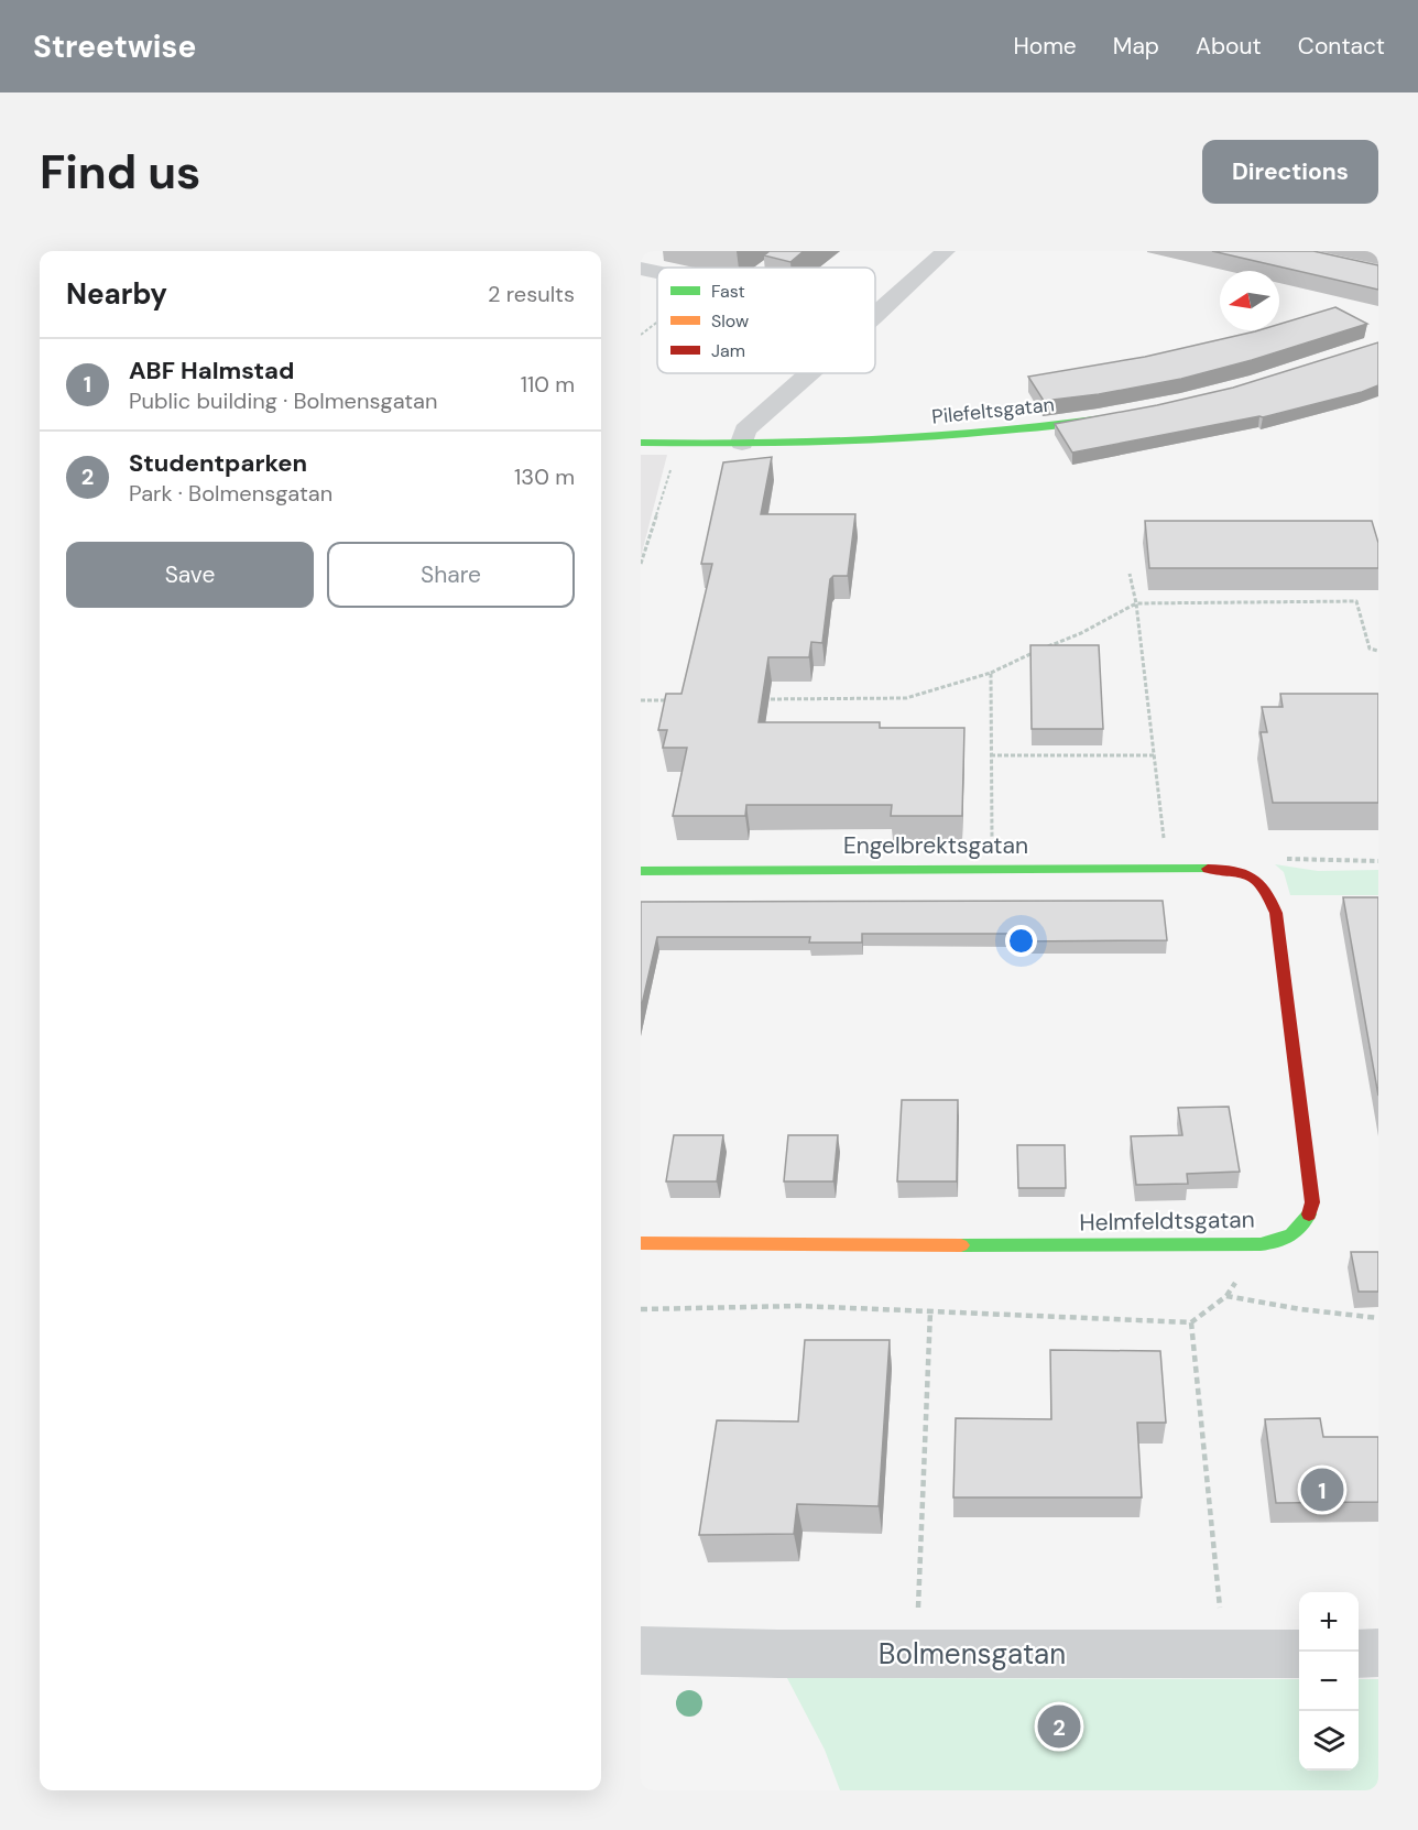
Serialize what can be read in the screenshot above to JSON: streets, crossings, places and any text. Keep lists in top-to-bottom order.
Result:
{
  "streets": {
    "street": [
      "Pilefeltsgatan",
      "Engelbrektsgatan",
      "Helmfeldtsgatan",
      "Bolmensgatan"
    ]
  },
  "crossings": [
    ["Engelbrektsgatan", "Helmfeldtsgatan"]
  ],
  "legend": ["Fast", "Slow", "Jam"],
  "north": "left",
  "page": {
    "header": "Streetwise",
    "nav": [
      "Home",
      "Map",
      "About",
      "Contact"
    ],
    "buttons": [
      "Directions",
      ["Save", "Share"]
    ],
    "title": "Find us",
    "heading": ["Nearby", "2 results"],
    "list": [
      {
        "mark": "1",
        "name": "ABF Halmstad",
        "note": "Public building · Bolmensgatan",
        "value": "110 m"
      },
      {
        "mark": "2",
        "name": "Studentparken",
        "note": "Park · Bolmensgatan",
        "value": "130 m"
      }
    ],
    "pins": ["1", "2"],
    "map_buttons": ["+", "−"]
  }
}
